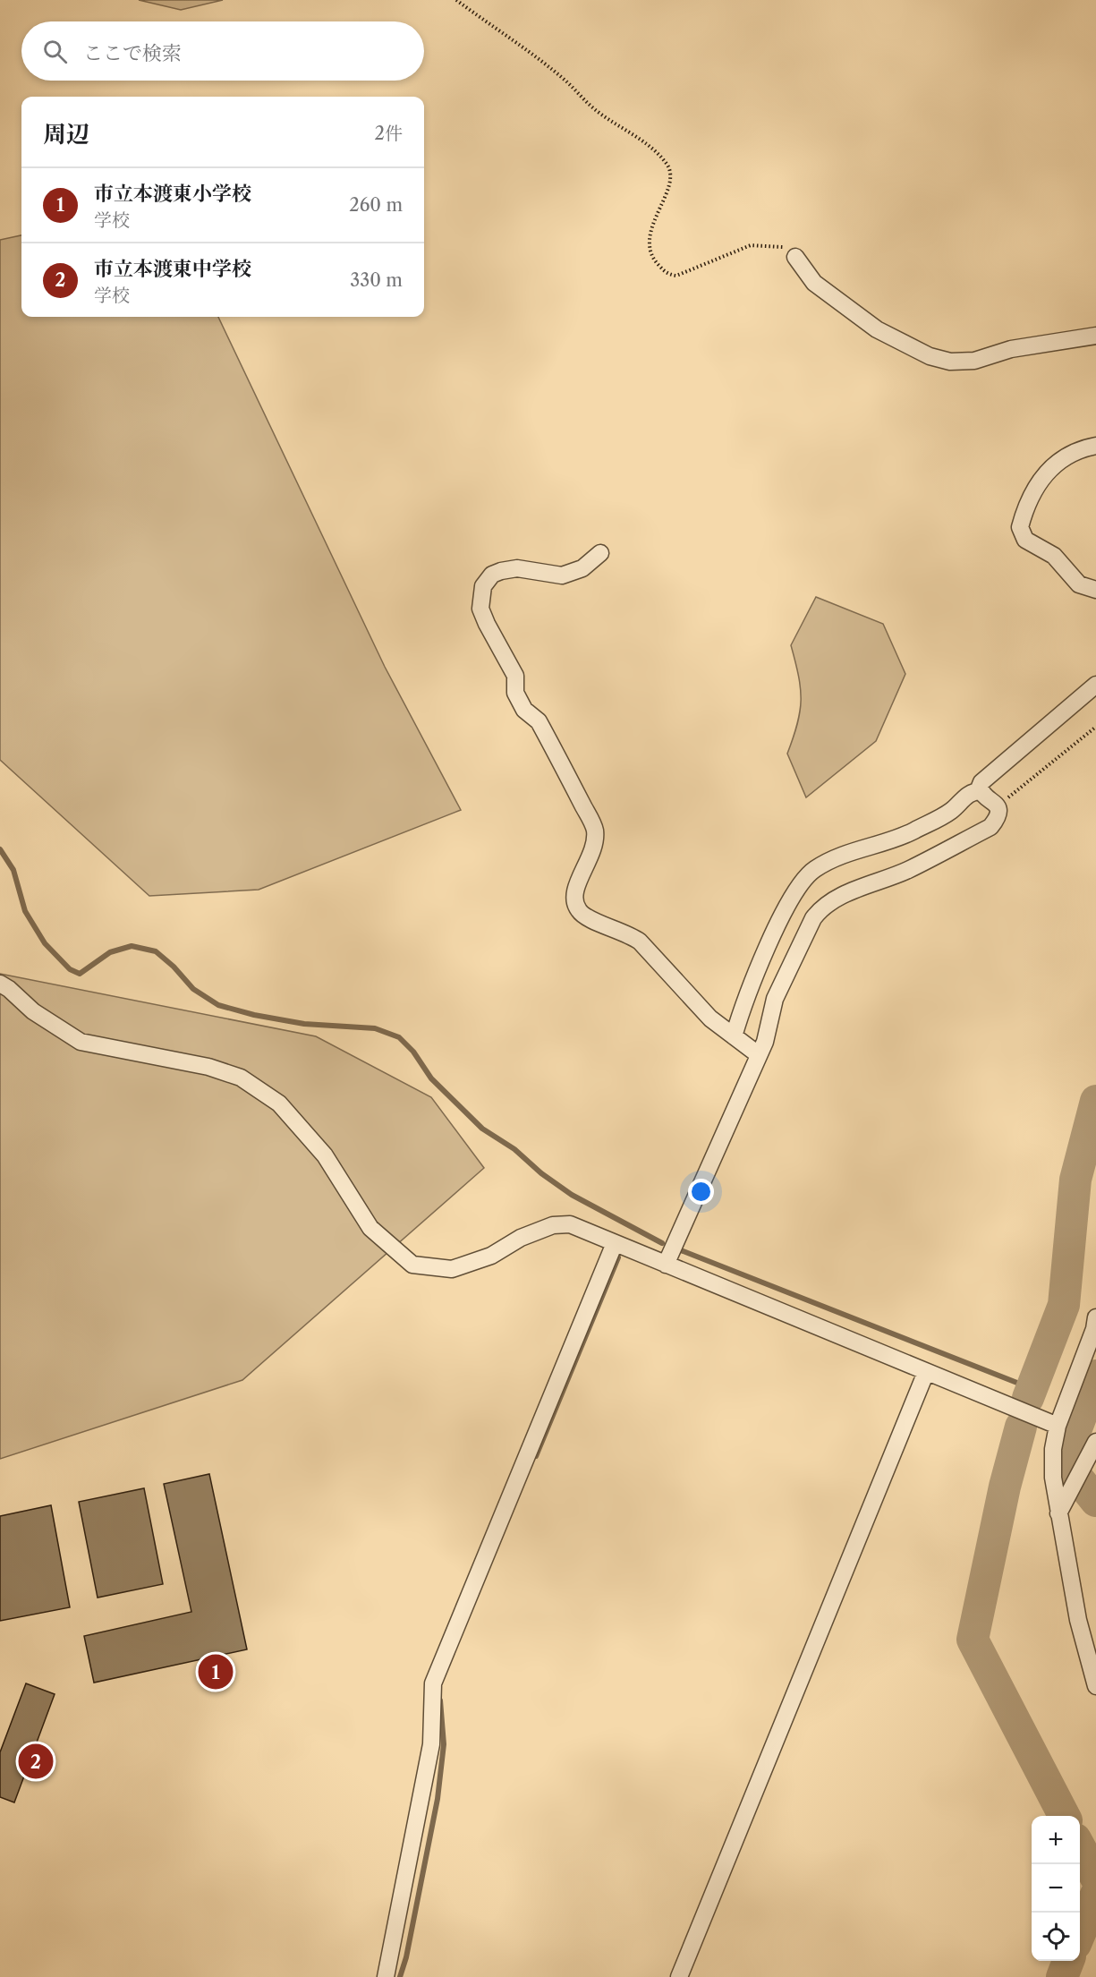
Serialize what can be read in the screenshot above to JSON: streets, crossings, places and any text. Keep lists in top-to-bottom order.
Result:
{
  "page": {
    "search": "ここで検索",
    "heading": ["周辺", "2件"],
    "list": [
      {
        "mark": "1",
        "name": "市立本渡東小学校",
        "note": "学校",
        "value": "260 m"
      },
      {
        "mark": "2",
        "name": "市立本渡東中学校",
        "note": "学校",
        "value": "330 m"
      }
    ],
    "pins": ["1", "2"],
    "map_buttons": ["+", "−"]
  }
}
